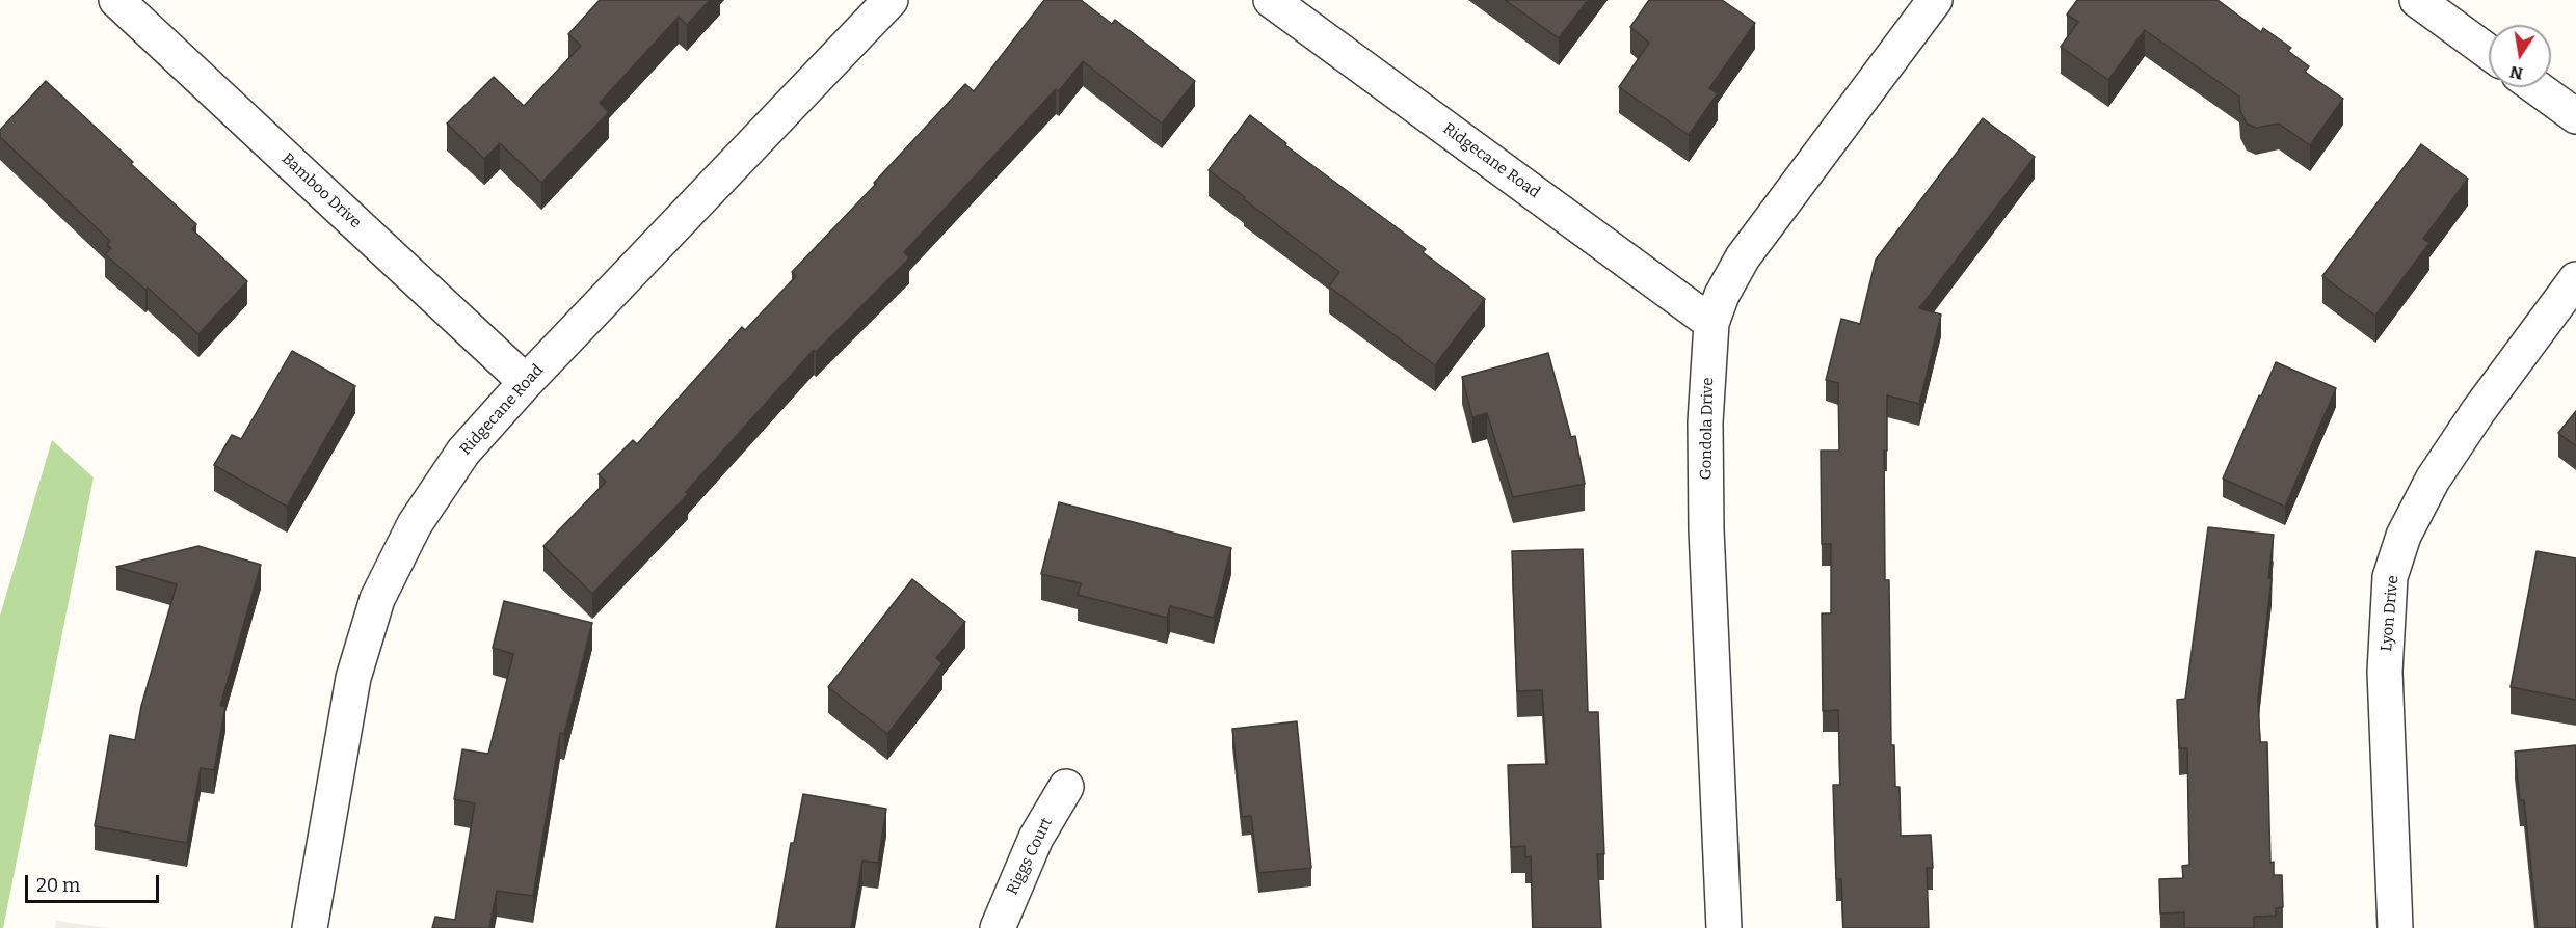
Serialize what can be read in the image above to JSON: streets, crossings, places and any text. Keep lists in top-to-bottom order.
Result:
{
  "streets": {
    "street": [
      "Ridgecane Road",
      "Bamboo Drive",
      "Gondola Drive",
      "Lyon Drive",
      "Riggs Court"
    ]
  },
  "crossings": [
    ["Ridgecane Road", "Bamboo Drive"],
    ["Ridgecane Road", "Gondola Drive"]
  ],
  "scale_bar": "20 m",
  "north": "bottom"
}
